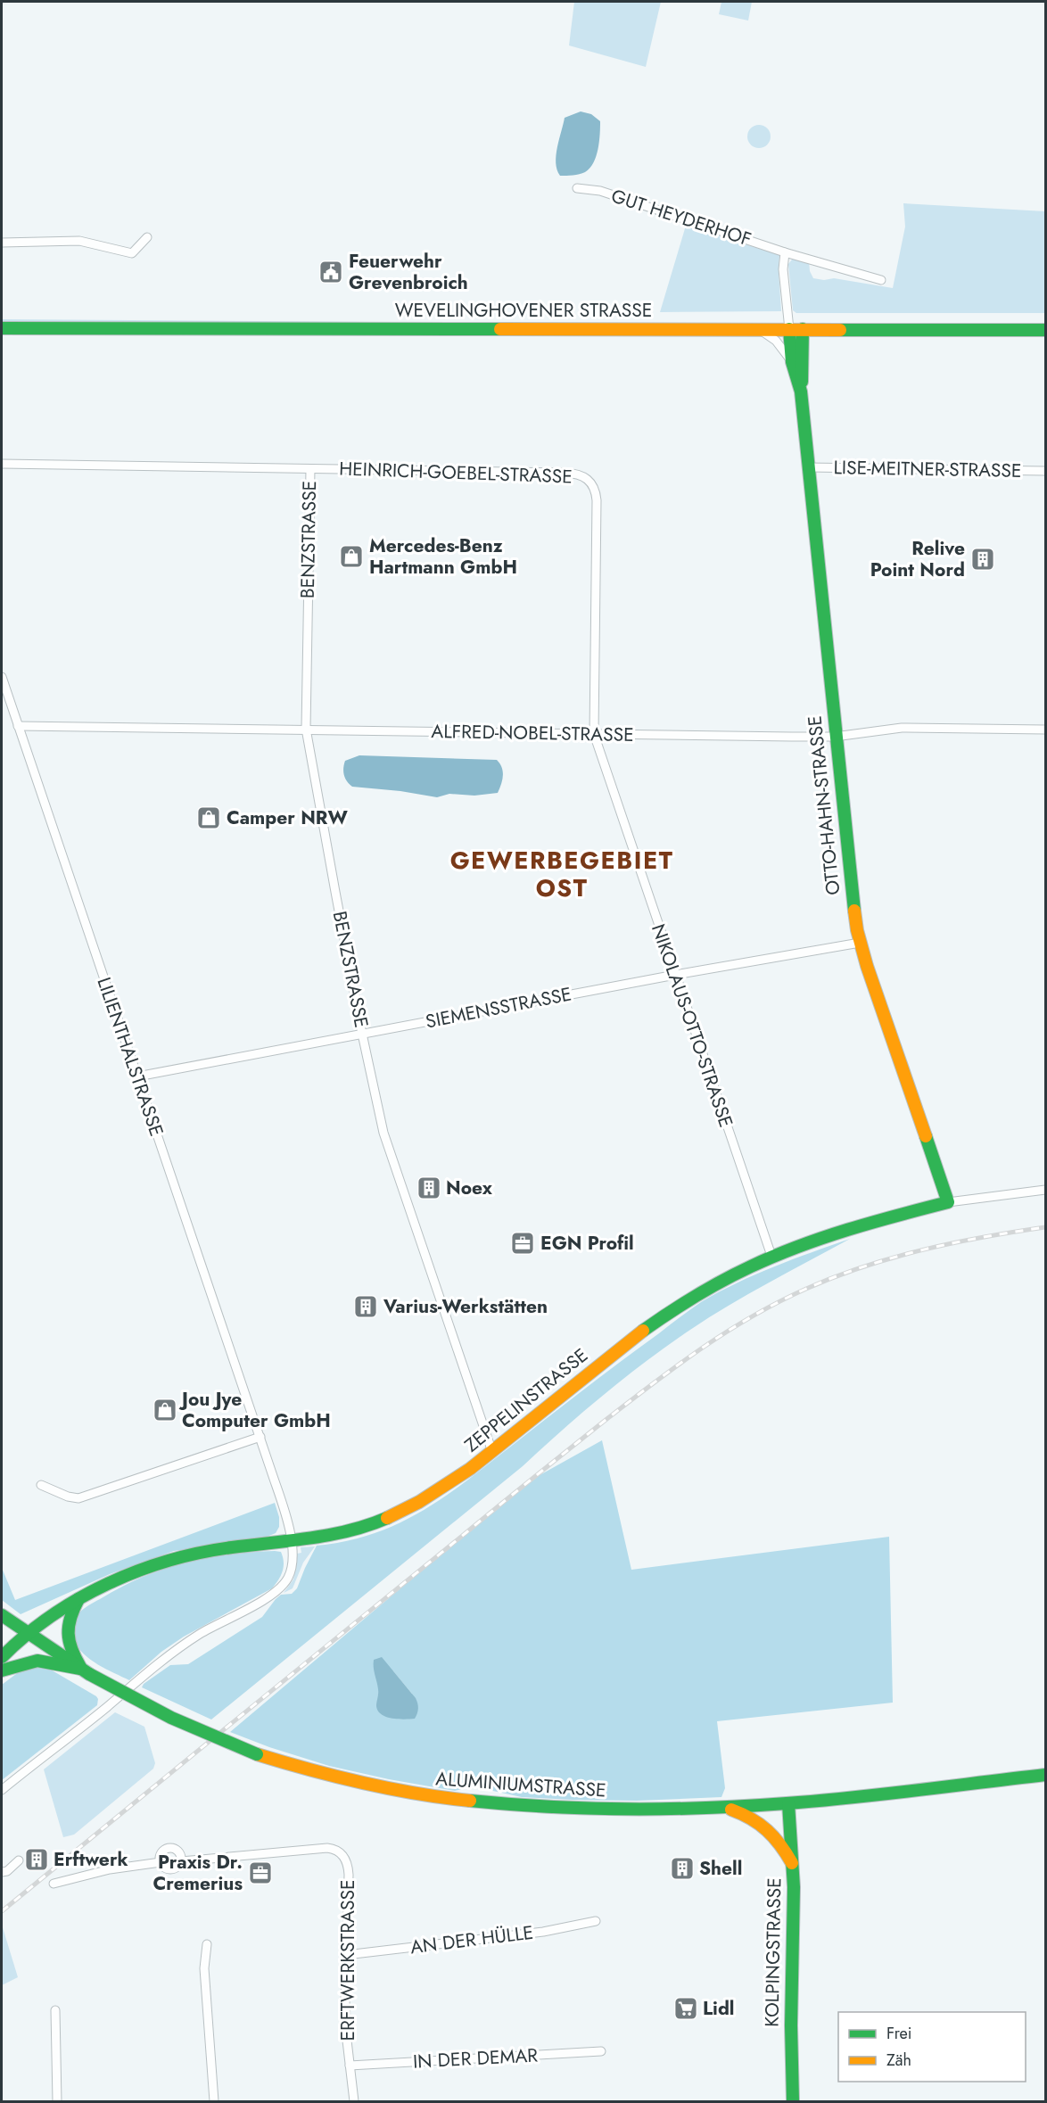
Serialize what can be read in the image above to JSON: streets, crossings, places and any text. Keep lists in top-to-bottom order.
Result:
{
  "streets": {
    "street": [
      "GUT HEYDERHOF",
      "WEVELINGHOVENER STRASSE",
      "LISE-MEITNER-STRASSE",
      "HEINRICH-GOEBEL-STRASSE",
      "BENZSTRASSE",
      "ALFRED-NOBEL-STRASSE",
      "OTTO-HAHN-STRASSE",
      "SIEMENSSTRASSE",
      "NIKOLAUS-OTTO-STRASSE",
      "LILIENTHALSTRASSE",
      "ZEPPELINSTRASSE",
      "ALUMINIUMSTRASSE",
      "AN DER HÜLLE",
      "KOLPINGSTRASSE",
      "ERFTWERKSTRASSE",
      "IN DER DEMAR"
    ]
  },
  "crossings": [
    ["WEVELINGHOVENER STRASSE", "OTTO-HAHN-STRASSE"],
    ["LISE-MEITNER-STRASSE", "OTTO-HAHN-STRASSE"],
    ["HEINRICH-GOEBEL-STRASSE", "BENZSTRASSE"],
    ["HEINRICH-GOEBEL-STRASSE", "ALFRED-NOBEL-STRASSE"],
    ["HEINRICH-GOEBEL-STRASSE", "NIKOLAUS-OTTO-STRASSE"],
    ["BENZSTRASSE", "ALFRED-NOBEL-STRASSE"],
    ["BENZSTRASSE", "SIEMENSSTRASSE"],
    ["BENZSTRASSE", "ZEPPELINSTRASSE"],
    ["ALFRED-NOBEL-STRASSE", "OTTO-HAHN-STRASSE"],
    ["ALFRED-NOBEL-STRASSE", "NIKOLAUS-OTTO-STRASSE"],
    ["ALFRED-NOBEL-STRASSE", "LILIENTHALSTRASSE"],
    ["OTTO-HAHN-STRASSE", "SIEMENSSTRASSE"],
    ["OTTO-HAHN-STRASSE", "ZEPPELINSTRASSE"],
    ["SIEMENSSTRASSE", "NIKOLAUS-OTTO-STRASSE"],
    ["SIEMENSSTRASSE", "LILIENTHALSTRASSE"],
    ["NIKOLAUS-OTTO-STRASSE", "ZEPPELINSTRASSE"],
    ["LILIENTHALSTRASSE", "ZEPPELINSTRASSE"],
    ["ZEPPELINSTRASSE", "ALUMINIUMSTRASSE"],
    ["ALUMINIUMSTRASSE", "KOLPINGSTRASSE"],
    ["AN DER HÜLLE", "ERFTWERKSTRASSE"],
    ["ERFTWERKSTRASSE", "IN DER DEMAR"]
  ],
  "districts": ["GEWERBEGEBIET OST"],
  "places": {
    "public building": ["Feuerwehr Grevenbroich"],
    "shop": ["Mercedes-Benz Hartmann GmbH", "Camper NRW", "Jou Jye Computer GmbH"],
    "building": [
      "Relive Point Nord",
      "Noex",
      "Varius-Werkstätten",
      "Erftwerk",
      "Shell"
    ],
    "office": ["EGN Profil", "Praxis Dr. Cremerius"],
    "supermarket": ["Lidl"]
  },
  "legend": ["Frei", "Zäh"]
}
